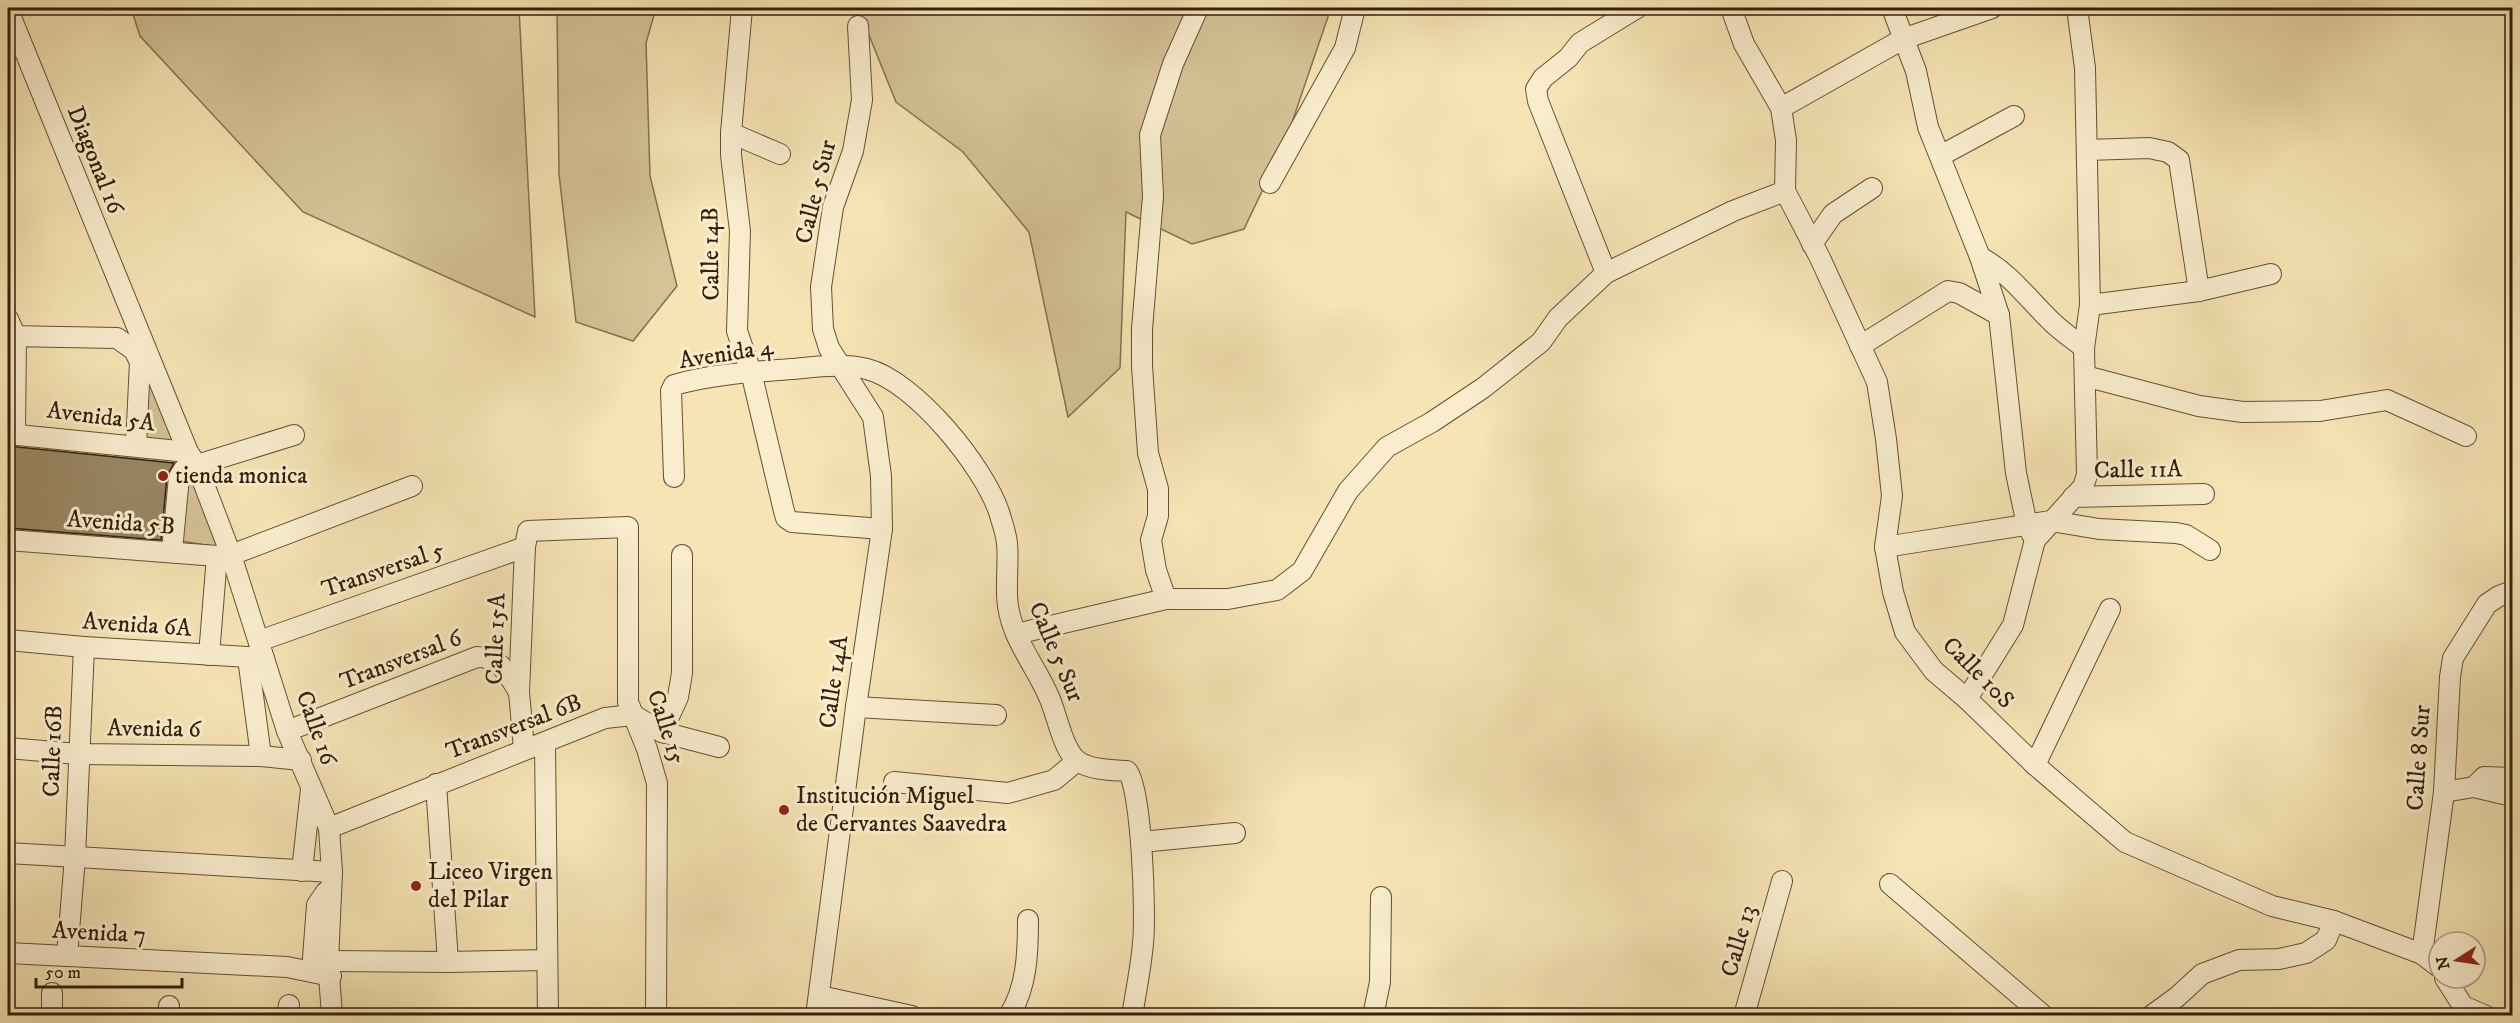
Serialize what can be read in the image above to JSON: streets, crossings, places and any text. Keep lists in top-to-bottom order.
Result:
{
  "streets": {
    "street": [
      "Diagonal 16",
      "Calle 5 Sur",
      "Calle 14B",
      "Avenida 4",
      "Avenida 5A",
      "Calle 11A",
      "Avenida 5B",
      "Transversal 5",
      "Avenida 6A",
      "Calle 15A",
      "Transversal 6",
      "Calle 10S",
      "Calle 14A",
      "Transversal 6B",
      "Calle 15",
      "Calle 16",
      "Avenida 6",
      "Calle 16B",
      "Calle 8 Sur",
      "Avenida 7",
      "Calle 13"
    ]
  },
  "crossings": [
    ["Diagonal 16", "Calle 16"],
    ["Calle 5 Sur", "Avenida 4"],
    ["Calle 5 Sur", "Calle 14A"],
    ["Calle 14B", "Avenida 4"],
    ["Calle 14B", "Calle 14A"],
    ["Avenida 4", "Calle 14A"],
    ["Avenida 5A", "Calle 16"],
    ["Avenida 5B", "Calle 16"],
    ["Transversal 5", "Avenida 6A"],
    ["Transversal 5", "Calle 15A"],
    ["Transversal 5", "Calle 15"],
    ["Transversal 5", "Calle 16"],
    ["Avenida 6A", "Calle 16"],
    ["Avenida 6A", "Calle 16B"],
    ["Calle 15A", "Transversal 6"],
    ["Calle 15A", "Transversal 6B"],
    ["Calle 15A", "Calle 15"],
    ["Transversal 6", "Calle 16"],
    ["Calle 10S", "Calle 8 Sur"],
    ["Transversal 6B", "Calle 15"],
    ["Transversal 6B", "Calle 16"],
    ["Calle 16", "Avenida 6"],
    ["Calle 16", "Avenida 7"],
    ["Avenida 6", "Calle 16B"],
    ["Calle 16B", "Avenida 7"]
  ],
  "places": ["tienda monica", "Institución Miguel de Cervantes Saavedra", "Liceo Virgen del Pilar"],
  "scale_bar": "50 m",
  "north": "left"
}
